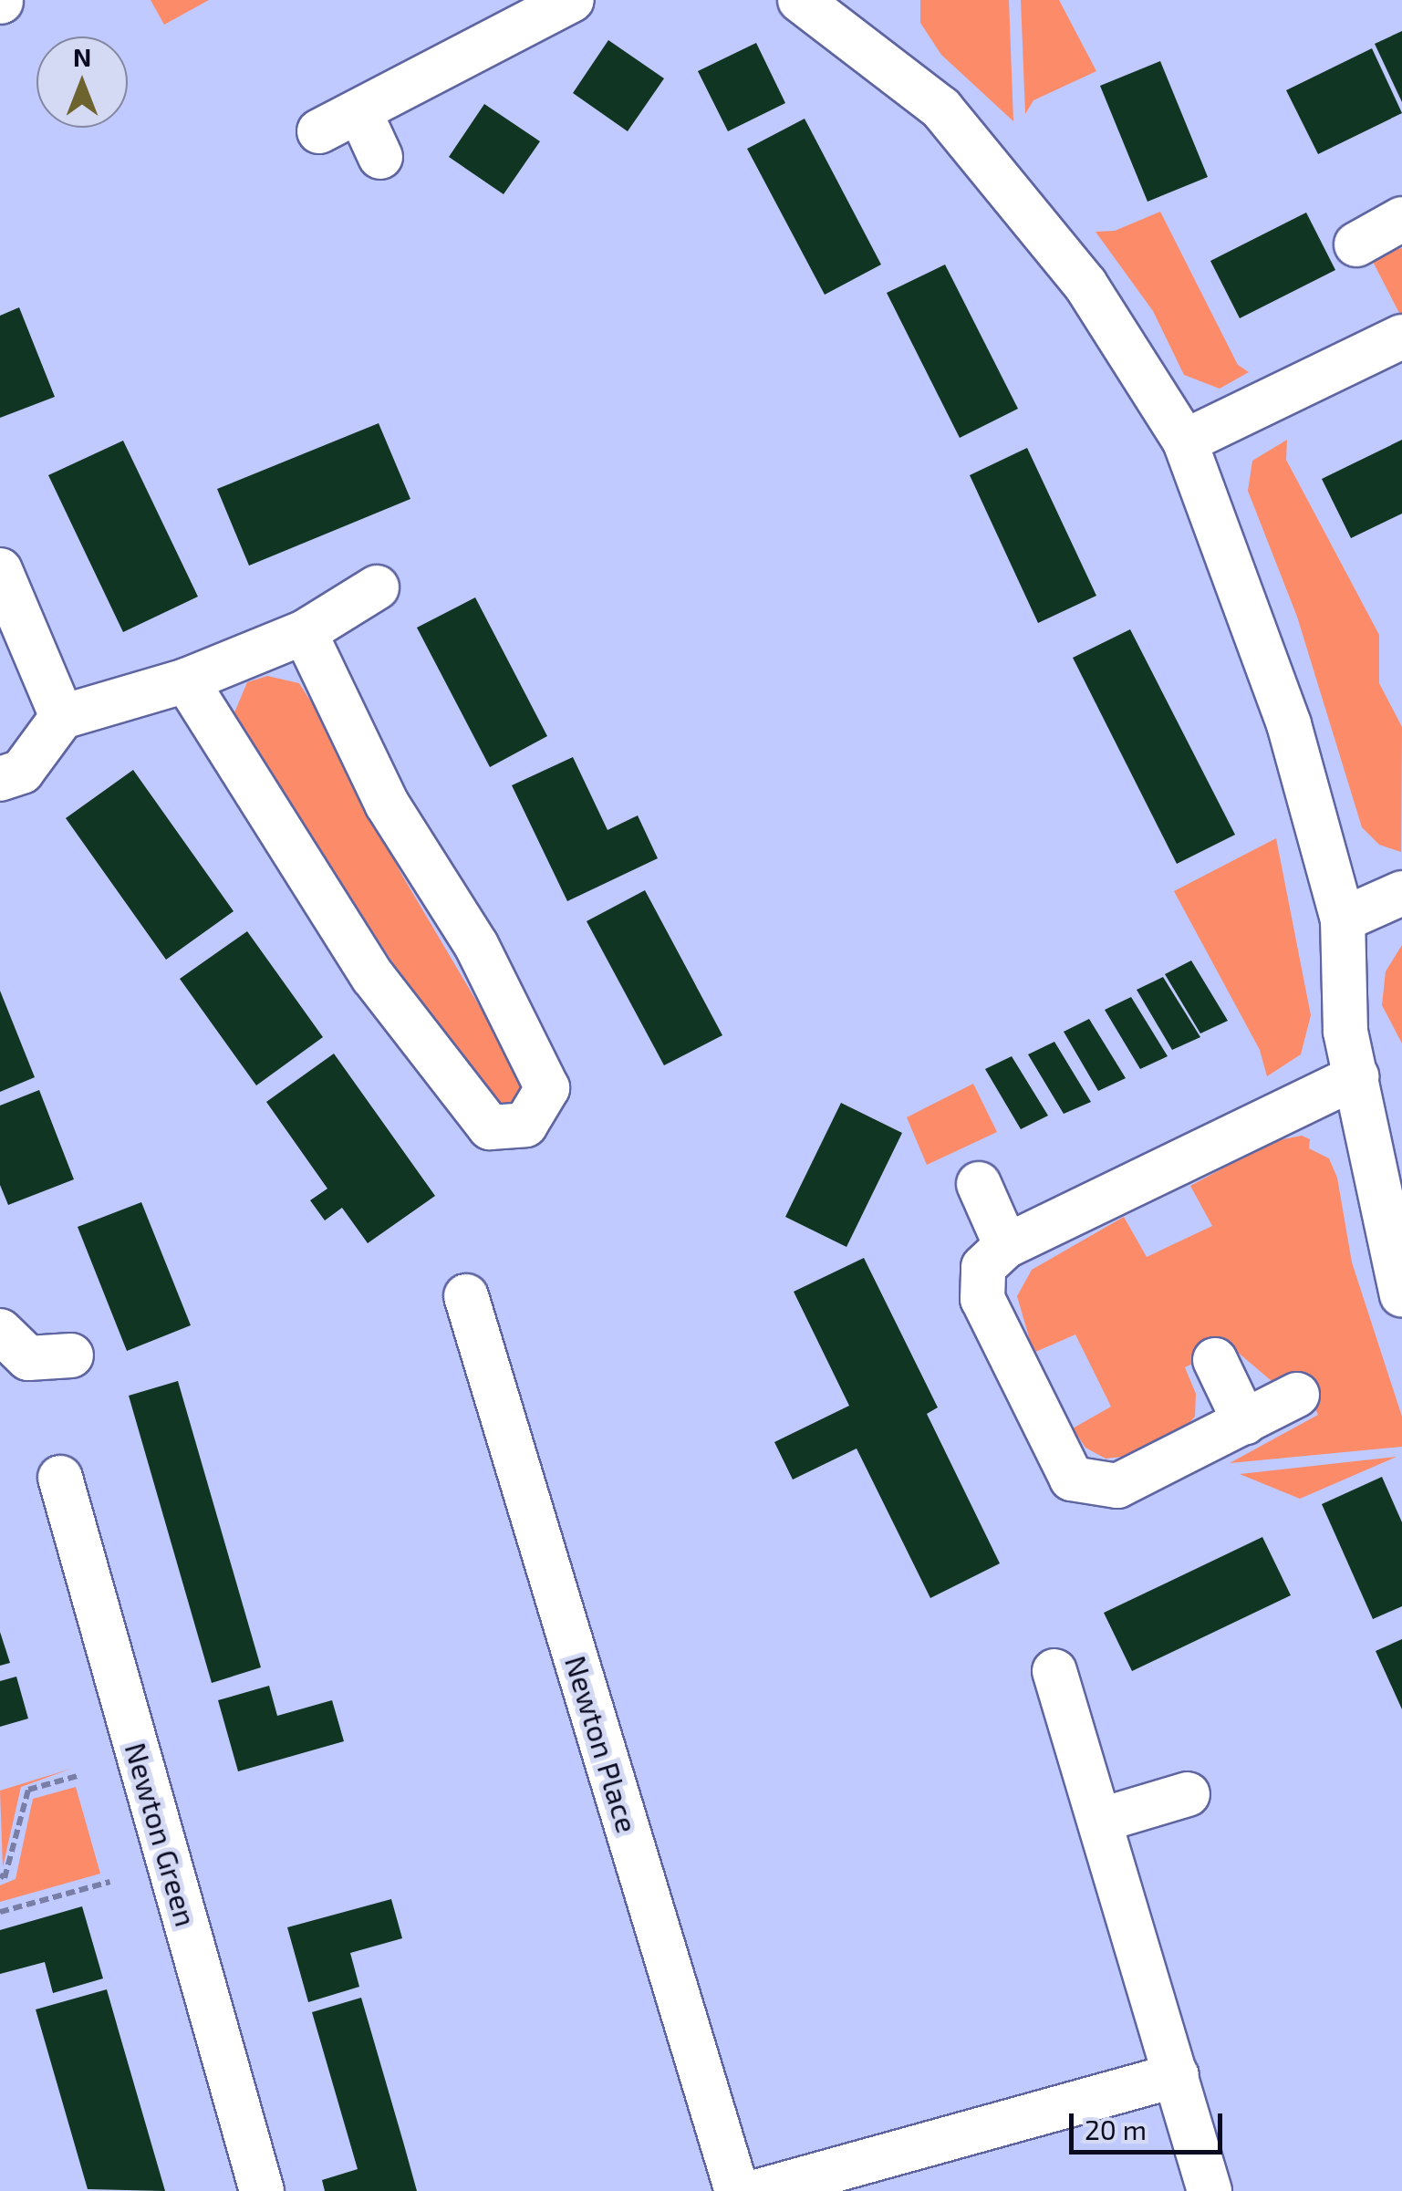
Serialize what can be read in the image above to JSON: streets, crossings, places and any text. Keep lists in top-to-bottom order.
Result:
{
  "streets": {
    "street": ["Newton Place", "Newton Green"]
  },
  "scale_bar": "20 m",
  "north": "top"
}
